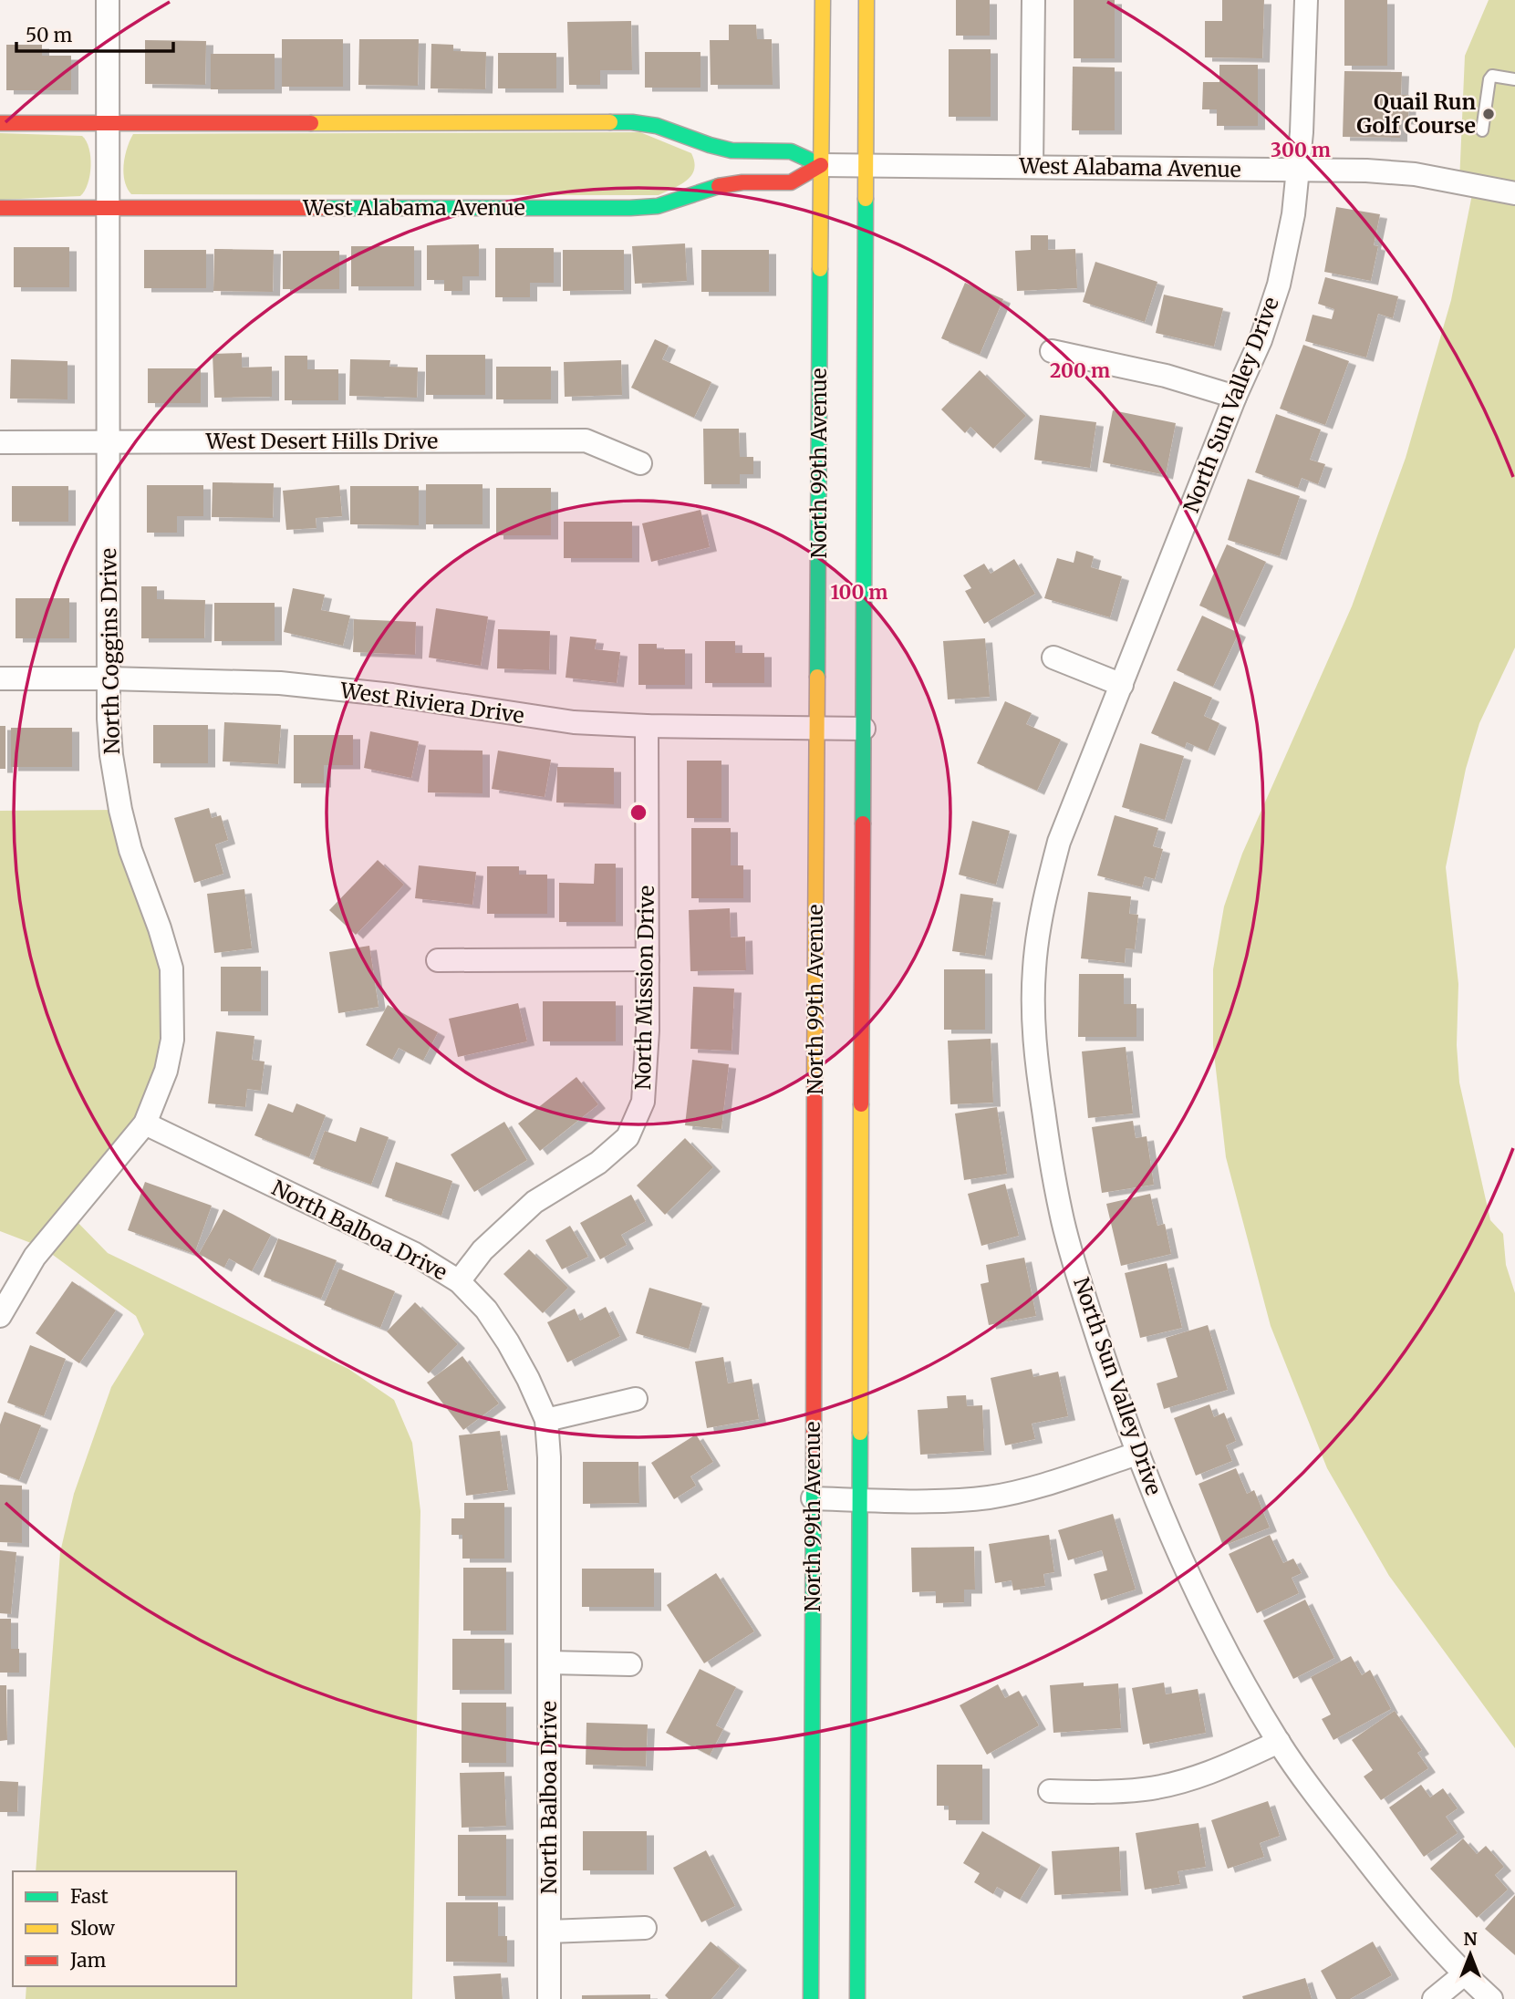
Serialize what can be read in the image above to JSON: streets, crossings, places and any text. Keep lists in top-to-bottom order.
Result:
{
  "streets": {
    "main road": ["West Alabama Avenue", "North 99th Avenue"],
    "street": [
      "North Sun Valley Drive",
      "West Desert Hills Drive",
      "North Coggins Drive",
      "West Riviera Drive",
      "North Mission Drive",
      "North Balboa Drive"
    ]
  },
  "crossings": [
    ["West Alabama Avenue", "North Sun Valley Drive"],
    ["West Alabama Avenue", "North 99th Avenue"],
    ["West Alabama Avenue", "North Coggins Drive"],
    ["West Desert Hills Drive", "North Coggins Drive"],
    ["North 99th Avenue", "West Riviera Drive"],
    ["North Coggins Drive", "West Riviera Drive"],
    ["North Coggins Drive", "North Balboa Drive"],
    ["West Riviera Drive", "North Mission Drive"],
    ["North Mission Drive", "North Balboa Drive"]
  ],
  "places": ["Quail Run Golf Course"],
  "legend": ["Fast", "Slow", "Jam"],
  "scale_bar": "50 m",
  "north": "top",
  "rings": ["300 m", "200 m", "100 m"]
}
